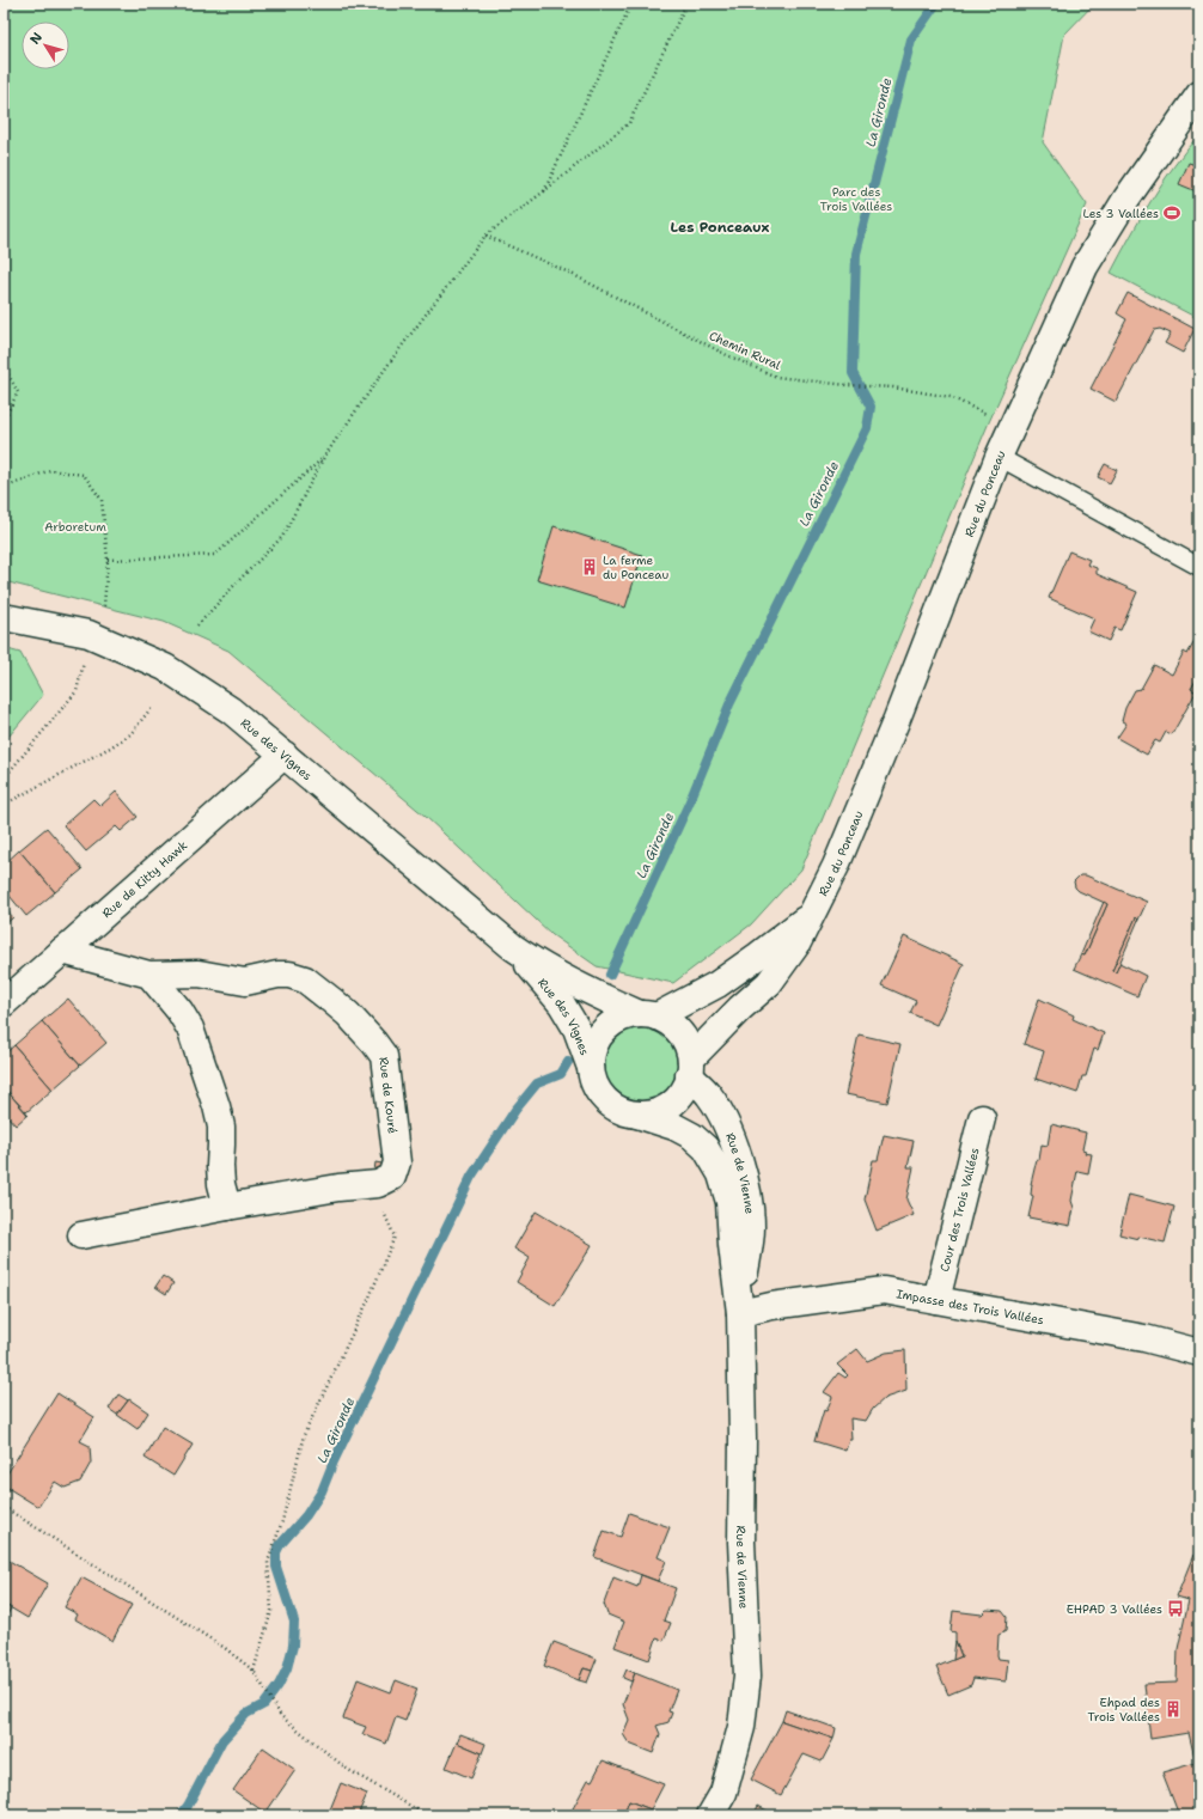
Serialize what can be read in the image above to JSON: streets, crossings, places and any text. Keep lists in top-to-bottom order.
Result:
{
  "streets": {
    "street": [
      "Rue du Ponceau",
      "Rue des Vignes",
      "Rue de Kitty Hawk",
      "Rue de Kouré",
      "Rue de Vienne",
      "Cour des Trois Vallées",
      "Impasse des Trois Vallées"
    ],
    "path": ["Chemin Rural"]
  },
  "crossings": [
    ["Chemin Rural", "Rue du Ponceau"],
    ["Rue du Ponceau", "Rue des Vignes"],
    ["Rue du Ponceau", "Rue de Vienne"],
    ["Rue des Vignes", "Rue de Kitty Hawk"],
    ["Rue des Vignes", "Rue de Vienne"],
    ["Rue de Kitty Hawk", "Rue de Kouré"],
    ["Rue de Vienne", "Impasse des Trois Vallées"],
    ["Cour des Trois Vallées", "Impasse des Trois Vallées"]
  ],
  "districts": ["Les Ponceaux"],
  "water": ["La Gironde"],
  "parks": ["Parc des Trois Vallées", "Arboretum"],
  "places": {
    "sports": ["Les 3 Vallées"],
    "building": ["La ferme du Ponceau", "Ehpad des Trois Vallées"],
    "bus stop": ["EHPAD 3 Vallées"]
  },
  "north": "top left"
}
